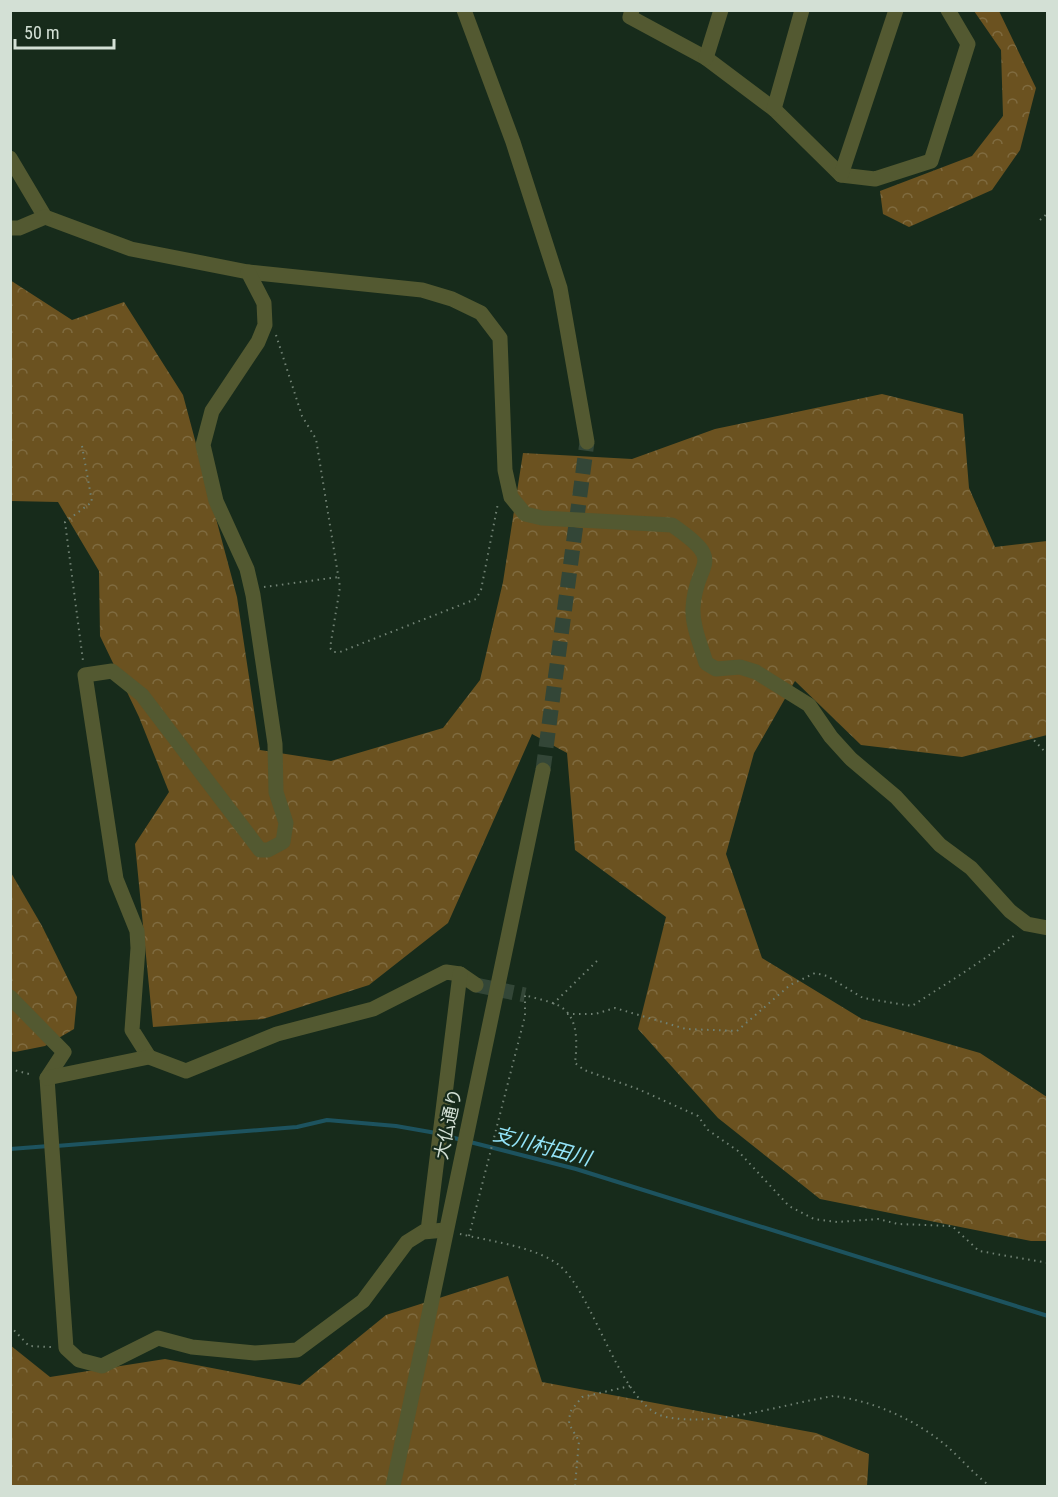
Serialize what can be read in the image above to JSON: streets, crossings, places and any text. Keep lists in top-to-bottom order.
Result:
{
  "streets": {
    "street": ["大仏通り"]
  },
  "water": ["支川村田川"],
  "scale_bar": "50 m"
}
